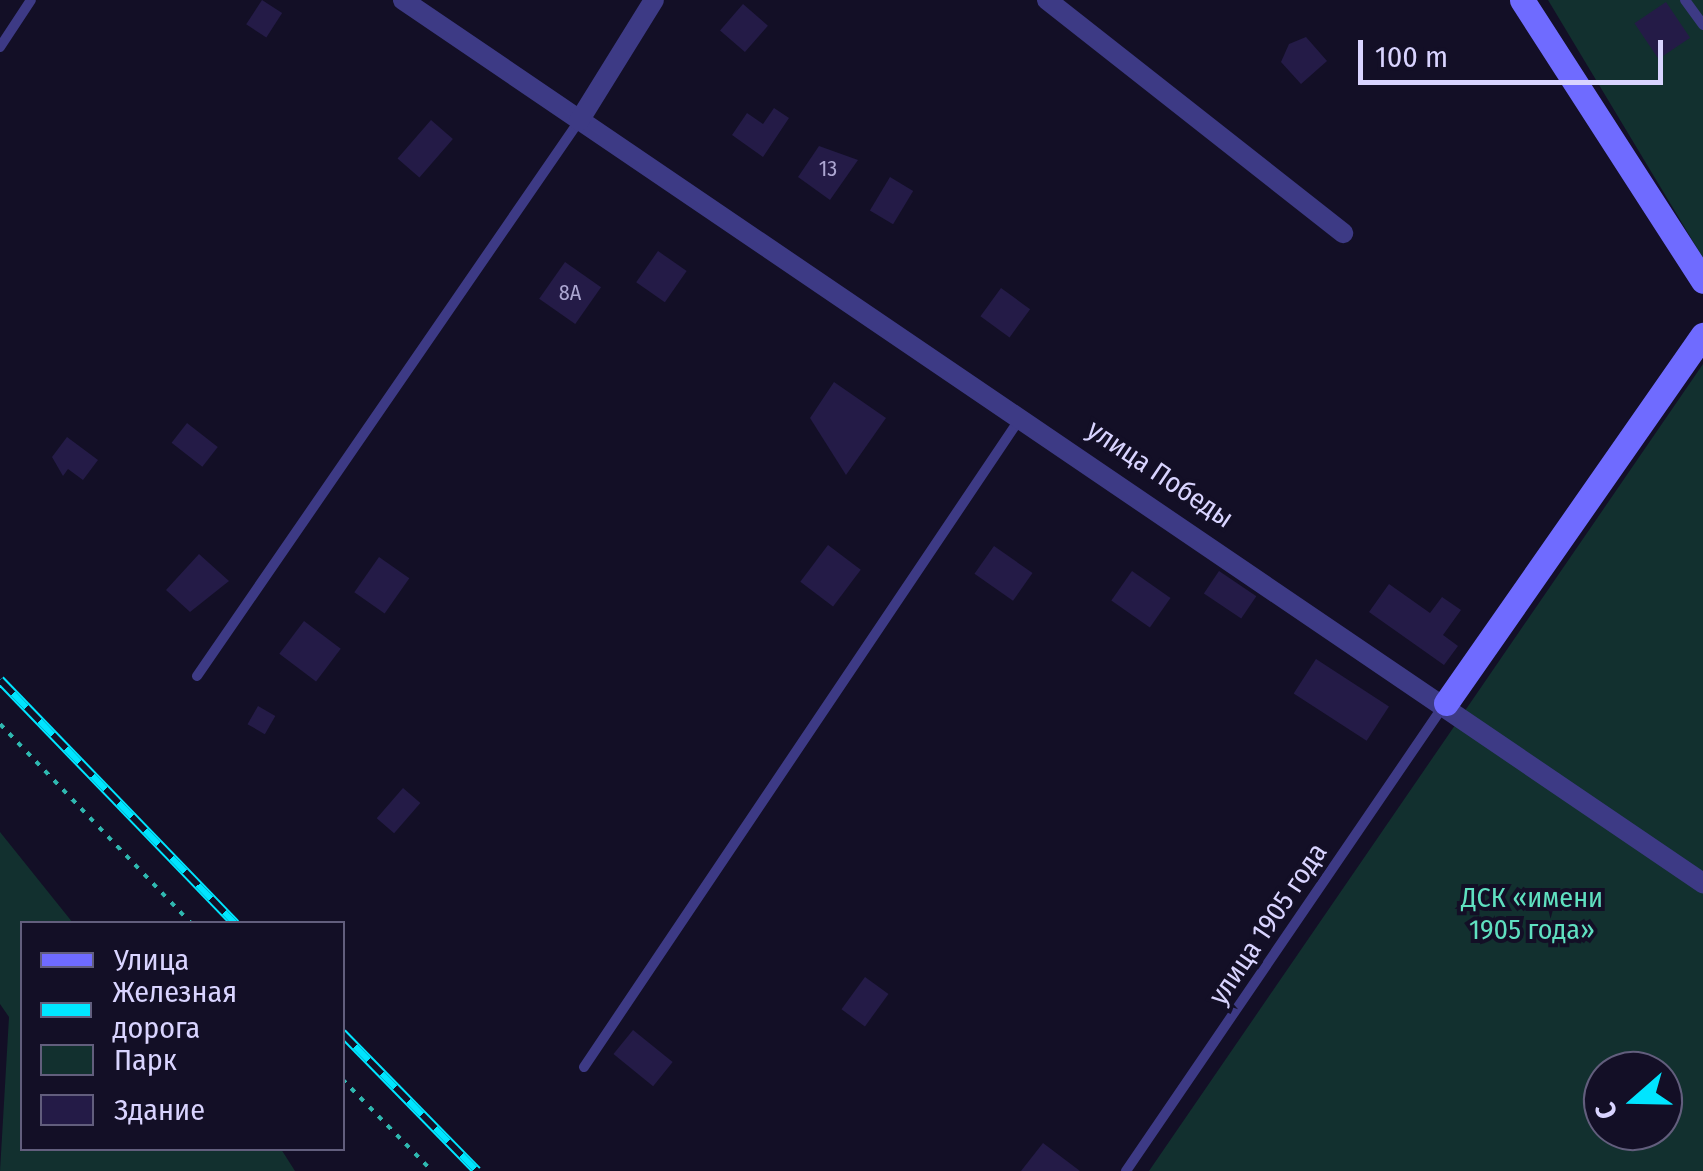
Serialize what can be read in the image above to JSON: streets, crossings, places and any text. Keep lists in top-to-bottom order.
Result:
{
  "streets": {
    "street": ["улица Победы"],
    "lane": ["улица 1905 года"]
  },
  "crossings": [
    ["улица Победы", "улица 1905 года"]
  ],
  "parks": ["ДСК «имени 1905 года»"],
  "house_numbers": ["13", "8А"],
  "legend": [
    "Улица",
    "Железная дорога",
    "Парк",
    "Здание"
  ],
  "scale_bar": "100 m",
  "north": "left"
}
